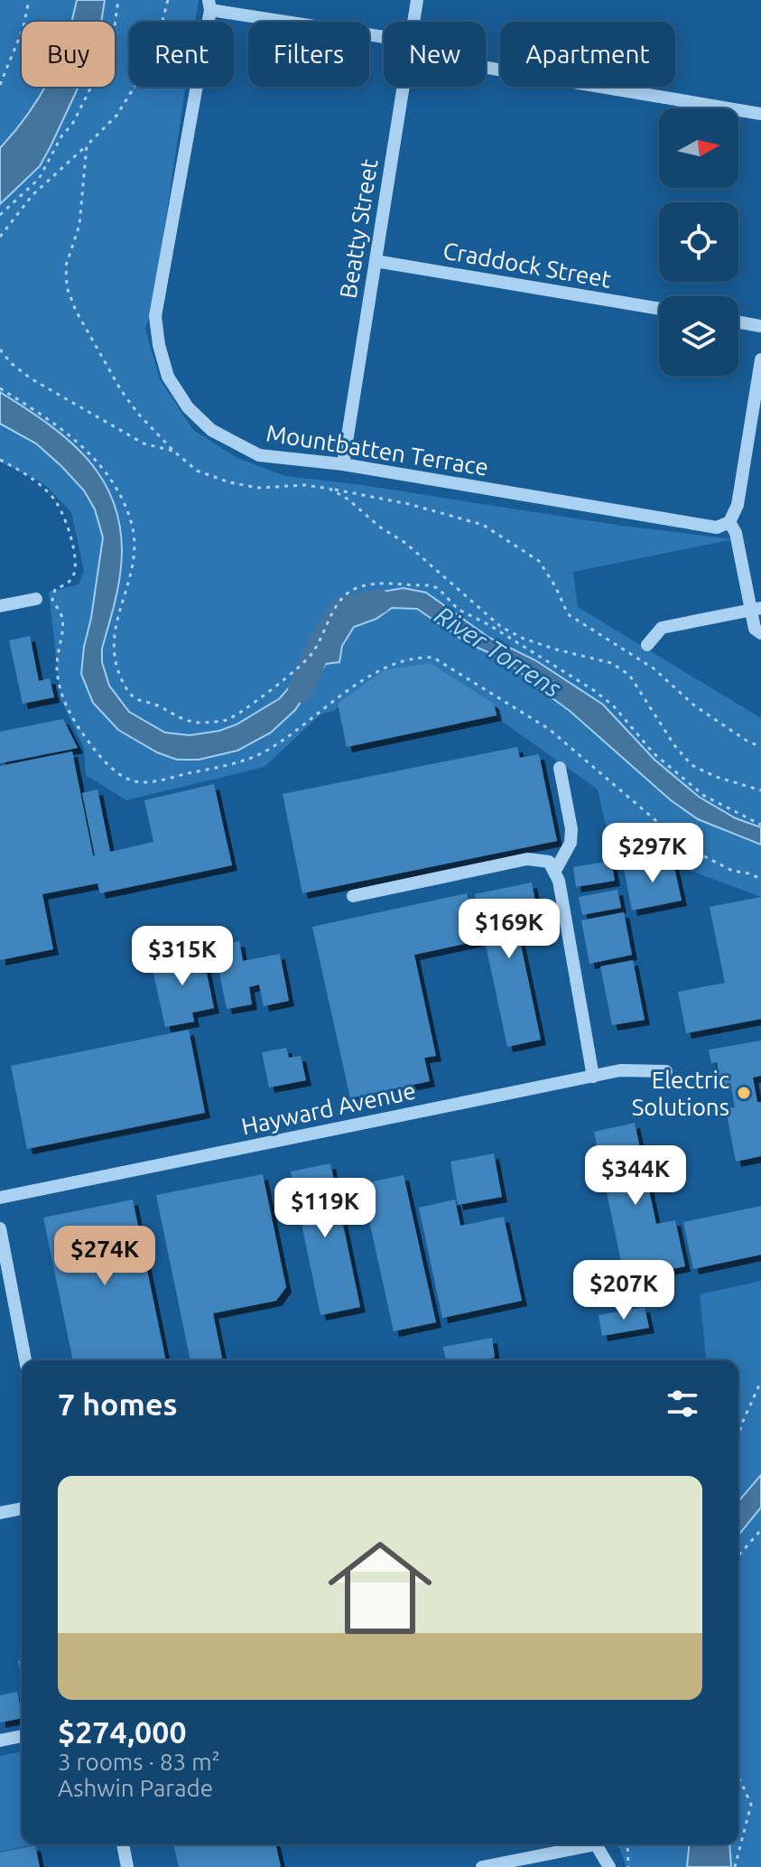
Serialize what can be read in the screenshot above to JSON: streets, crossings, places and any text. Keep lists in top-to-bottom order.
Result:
{
  "streets": {
    "street": [
      "Beatty Street",
      "Craddock Street",
      "Mountbatten Terrace",
      "Hayward Avenue"
    ]
  },
  "crossings": [
    ["Beatty Street", "Craddock Street"],
    ["Beatty Street", "Mountbatten Terrace"]
  ],
  "water": ["River Torrens"],
  "places": ["Electric Solutions"],
  "north": "right",
  "page": {
    "chip": [
      "Buy",
      "Rent",
      "Filters",
      "New",
      "Apartment"
    ],
    "price": [
      "$297K",
      "$169K",
      "$315K",
      "$344K",
      "$119K",
      "$274K",
      "$207K"
    ],
    "heading": "7 homes",
    "list": [
      {
        "name": "$274,000",
        "note": "3 rooms · 83 m² · Ashwin Parade"
      }
    ]
  }
}
